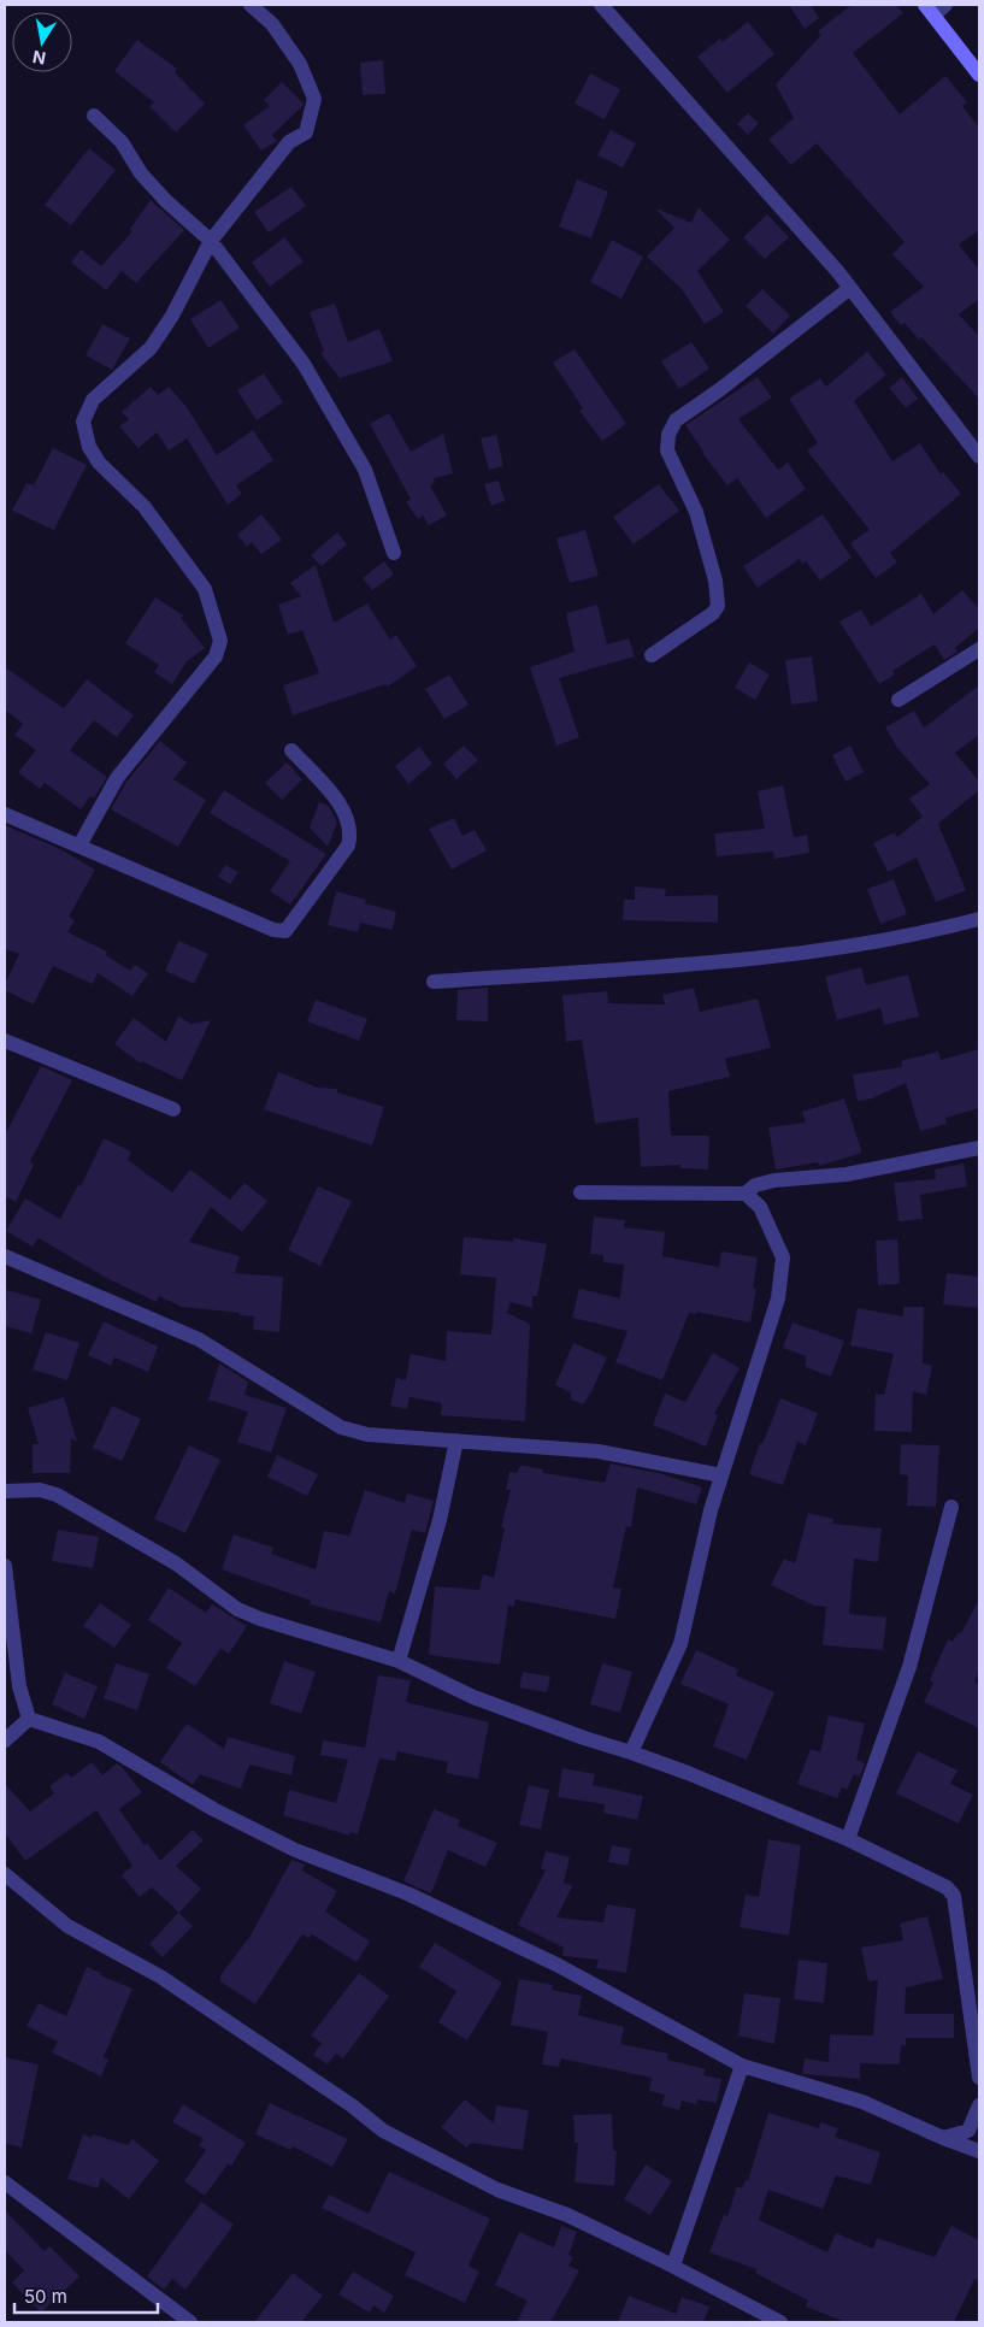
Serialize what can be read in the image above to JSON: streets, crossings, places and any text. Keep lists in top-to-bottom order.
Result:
{
  "scale_bar": "50 m",
  "north": "bottom"
}
